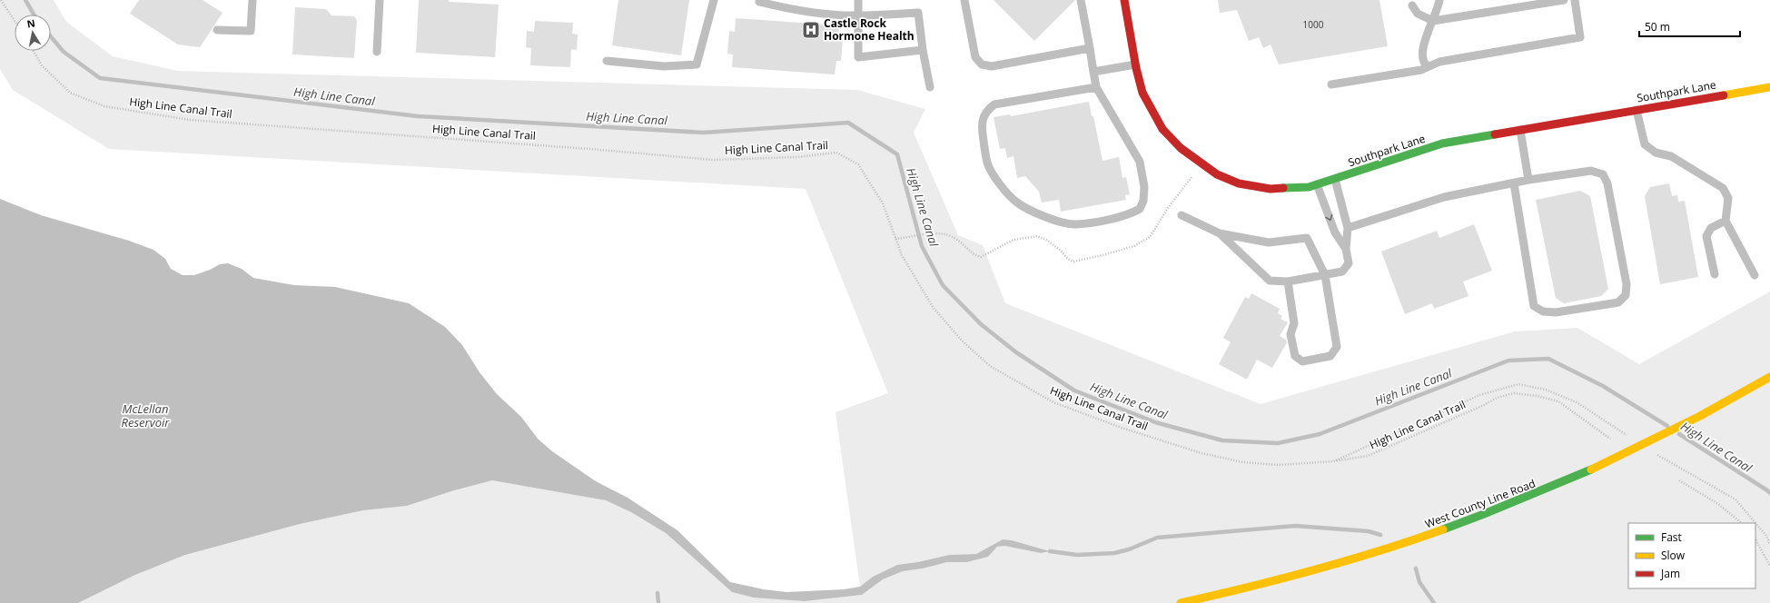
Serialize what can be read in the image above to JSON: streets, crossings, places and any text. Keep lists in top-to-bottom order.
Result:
{
  "streets": {
    "street": ["Southpark Lane", "West County Line Road"],
    "path": ["High Line Canal Trail"]
  },
  "water": ["High Line Canal", "McLellan Reservoir"],
  "places": {
    "hospital": ["Castle Rock Hormone Health"]
  },
  "house_numbers": ["1000"],
  "legend": ["Fast", "Slow", "Jam"],
  "scale_bar": "50 m",
  "north": "top"
}
